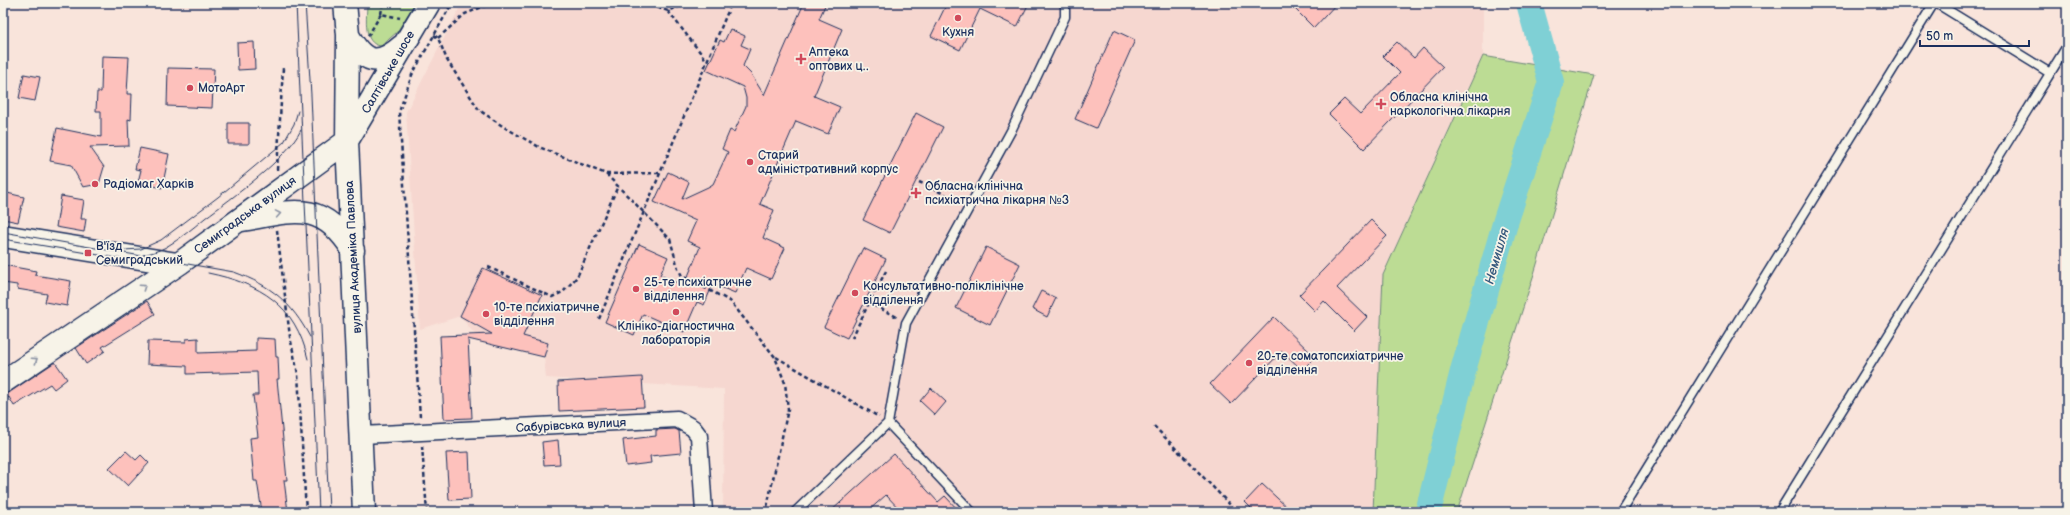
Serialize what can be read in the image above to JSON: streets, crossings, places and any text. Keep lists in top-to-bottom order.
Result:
{
  "streets": {
    "main road": ["Салтівське шосе", "Семиградська вулиця", "вулиця Академіка Павлова"],
    "street": ["Сабурівська вулиця"]
  },
  "crossings": [
    ["Салтівське шосе", "Семиградська вулиця"],
    ["Салтівське шосе", "вулиця Академіка Павлова"],
    ["Семиградська вулиця", "вулиця Академіка Павлова"],
    ["вулиця Академіка Павлова", "Сабурівська вулиця"]
  ],
  "one_way": ["Семиградська вулиця"],
  "water": ["Немишля"],
  "places": {
    "other": [
      "Кухня",
      "МотоАрт",
      "Старий адміністративний корпус",
      "Радіомаг Харків",
      "25-те психіатричне відділення",
      "Консультативно-поліклінічне відділення",
      "Клініко-діагностична лабораторія",
      "10-те психіатричне відділення",
      "20-те соматопсихіатричне відділення"
    ],
    "health": ["Аптека оптових ц‥", "Обласна клінічна наркологічна лікарня", "Обласна клінічна психіатрична лікарня №3"],
    "transit": ["В'їзд Семиградський"]
  },
  "scale_bar": "50 m"
}
